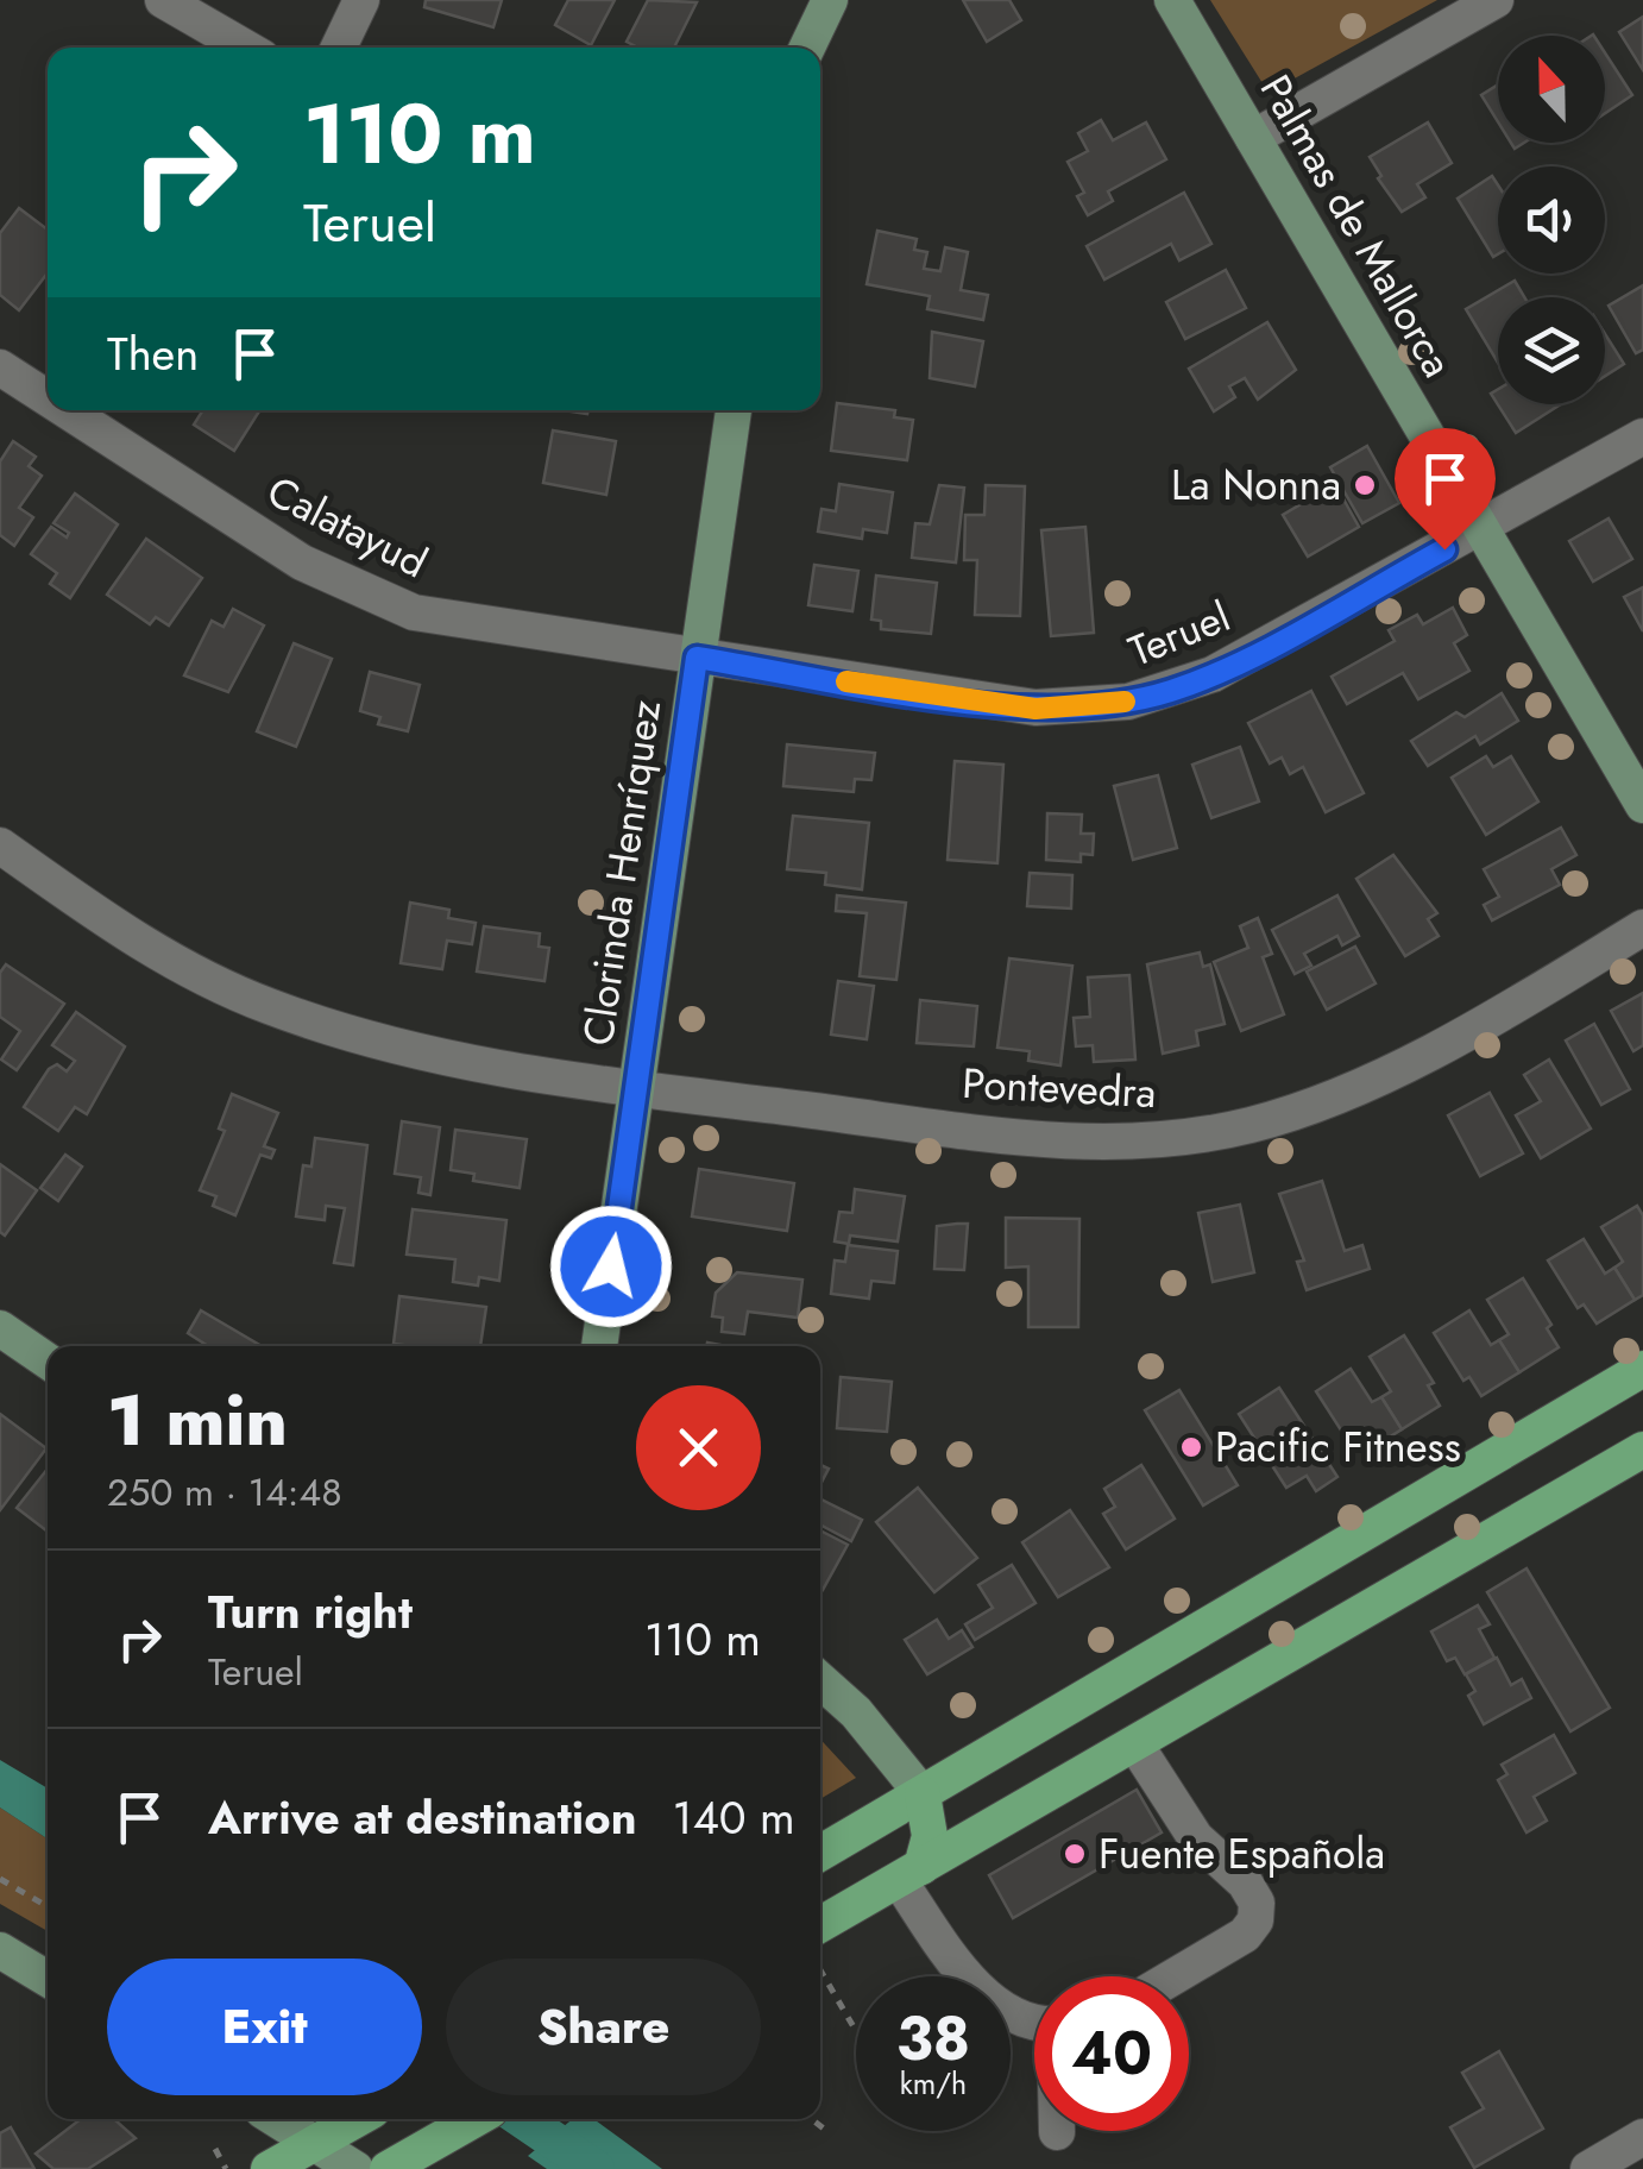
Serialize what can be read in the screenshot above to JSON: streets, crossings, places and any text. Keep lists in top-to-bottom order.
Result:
{
  "streets": {
    "street": [
      "Palmas de Mallorca",
      "Calatayud",
      "Teruel",
      "Clorinda Henríquez",
      "Pontevedra"
    ]
  },
  "crossings": [
    ["Palmas de Mallorca", "Teruel"],
    ["Calatayud", "Teruel"],
    ["Calatayud", "Clorinda Henríquez"],
    ["Teruel", "Clorinda Henríquez"],
    ["Clorinda Henríquez", "Pontevedra"]
  ],
  "places": ["La Nonna", "Pacific Fitness", "Fuente Española"],
  "north": "top",
  "page": {
    "turn": ["110 m", "Teruel"],
    "then": "Then",
    "heading": ["1 min", "250 m · 14:48"],
    "list": [
      {
        "name": "Turn right",
        "note": "Teruel",
        "value": "110 m"
      },
      {
        "name": "Arrive at destination",
        "value": "140 m"
      }
    ],
    "buttons": ["Exit", "Share"],
    "speed": "38 km/h",
    "limit": "40"
  }
}
